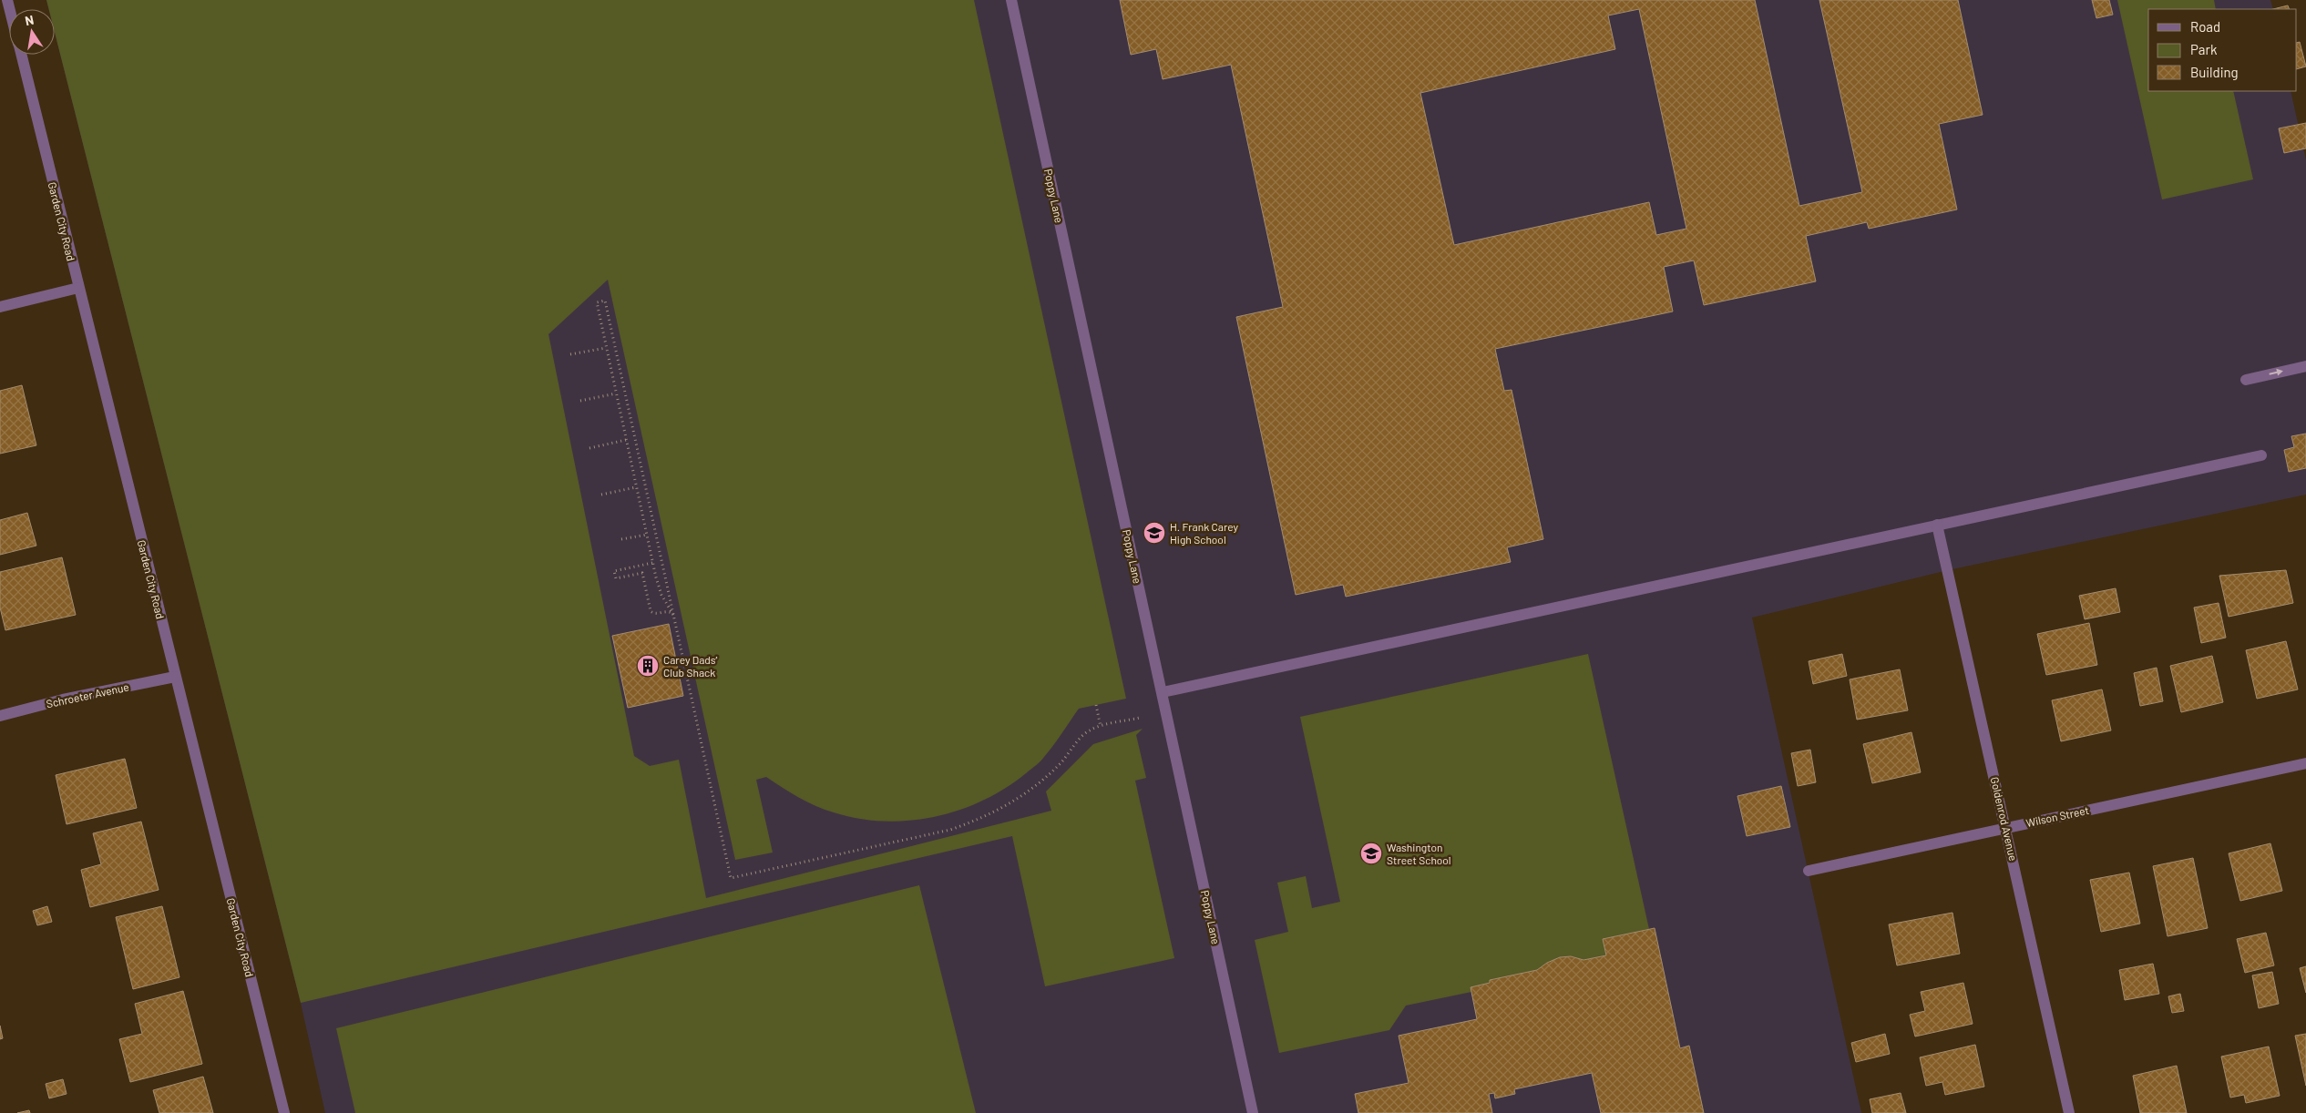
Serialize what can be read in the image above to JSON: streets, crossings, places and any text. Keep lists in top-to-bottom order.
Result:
{
  "streets": {
    "street": [
      "Poppy Lane",
      "Garden City Road",
      "Schroeter Avenue",
      "Wilson Street",
      "Goldenrod Avenue"
    ]
  },
  "crossings": [
    ["Garden City Road", "Schroeter Avenue"],
    ["Wilson Street", "Goldenrod Avenue"]
  ],
  "places": {
    "school or university": ["H. Frank Carey High School", "Washington Street School"],
    "building": ["Carey Dads’ Club Shack"]
  },
  "legend": ["Road", "Park", "Building"],
  "north": "top"
}
